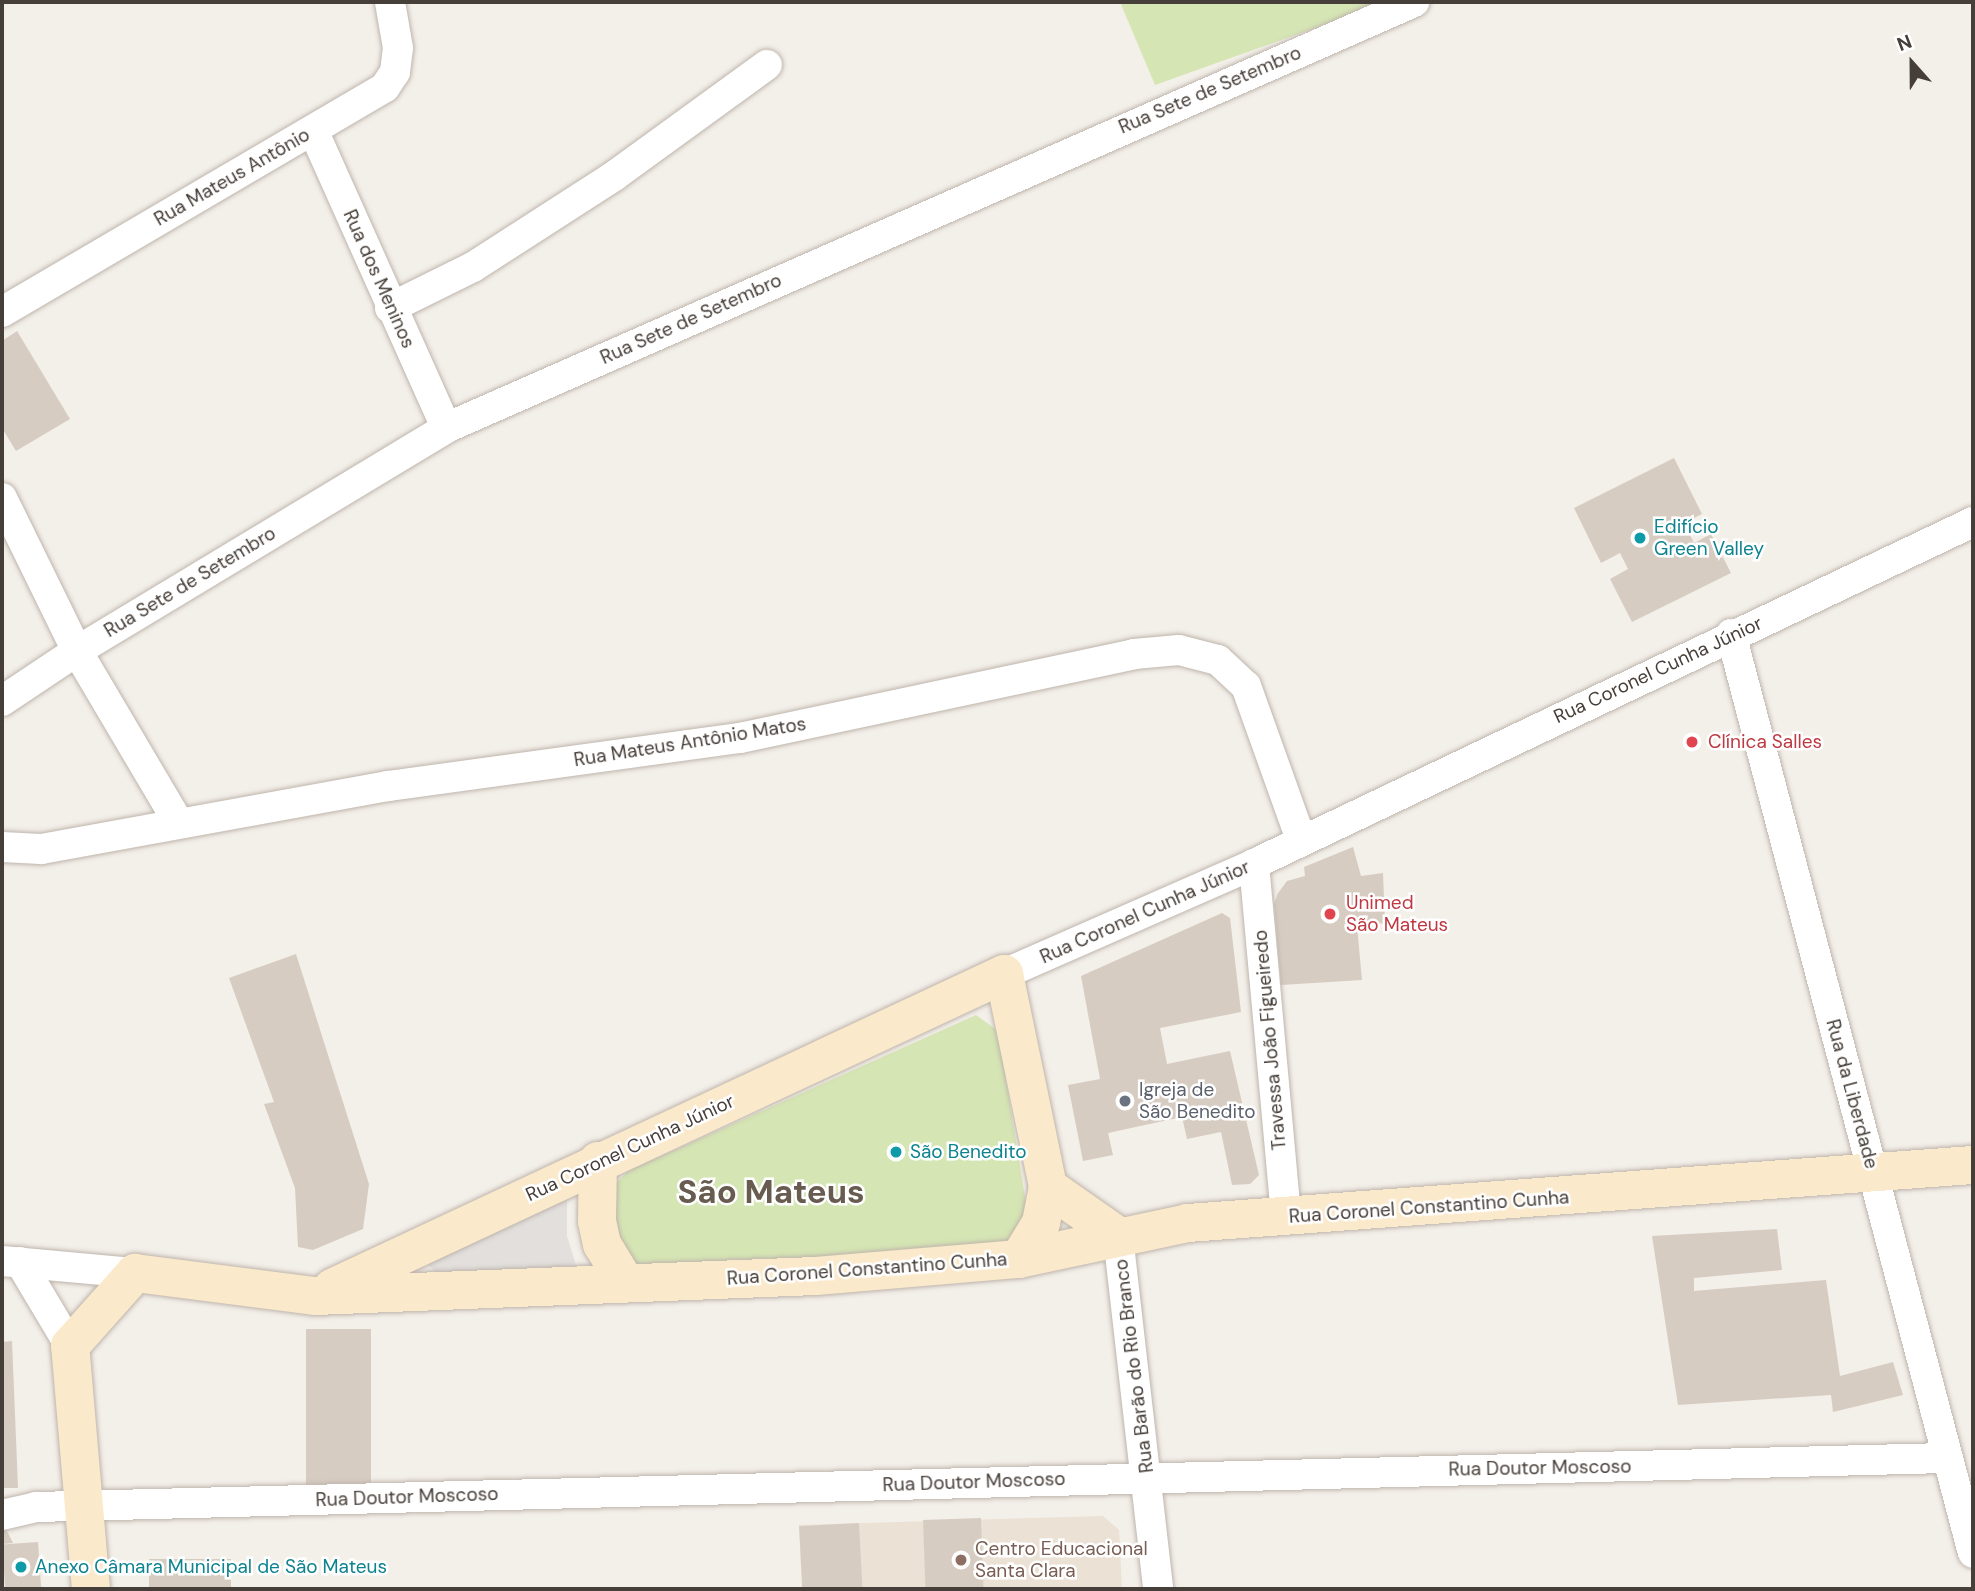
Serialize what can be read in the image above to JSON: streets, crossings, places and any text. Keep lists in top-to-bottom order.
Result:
{
  "streets": {
    "street": [
      "Rua Sete de Setembro",
      "Rua Mateus Antônio",
      "Rua dos Meninos",
      "Rua Coronel Cunha Júnior",
      "Rua Mateus Antônio Matos",
      "Travessa João Figueiredo",
      "Rua da Liberdade",
      "Rua Coronel Constantino Cunha",
      "Rua Barão do Rio Branco",
      "Rua Doutor Moscoso"
    ]
  },
  "crossings": [
    ["Rua Sete de Setembro", "Rua dos Meninos"],
    ["Rua Mateus Antônio", "Rua dos Meninos"],
    ["Rua Coronel Cunha Júnior", "Rua Mateus Antônio Matos"],
    ["Rua Coronel Cunha Júnior", "Travessa João Figueiredo"],
    ["Rua Coronel Cunha Júnior", "Rua da Liberdade"],
    ["Rua Coronel Cunha Júnior", "Rua Coronel Constantino Cunha"],
    ["Travessa João Figueiredo", "Rua Coronel Constantino Cunha"],
    ["Rua da Liberdade", "Rua Coronel Constantino Cunha"],
    ["Rua da Liberdade", "Rua Doutor Moscoso"],
    ["Rua Coronel Constantino Cunha", "Rua Barão do Rio Branco"],
    ["Rua Barão do Rio Branco", "Rua Doutor Moscoso"]
  ],
  "districts": ["São Mateus"],
  "places": [
    "Edifício Green Valley",
    "Clínica Salles",
    "Unimed São Mateus",
    "Igreja de São Benedito",
    "São Benedito",
    "Centro Educacional Santa Clara",
    "Anexo Câmara Municipal de São Mateus"
  ],
  "north": "top"
}
